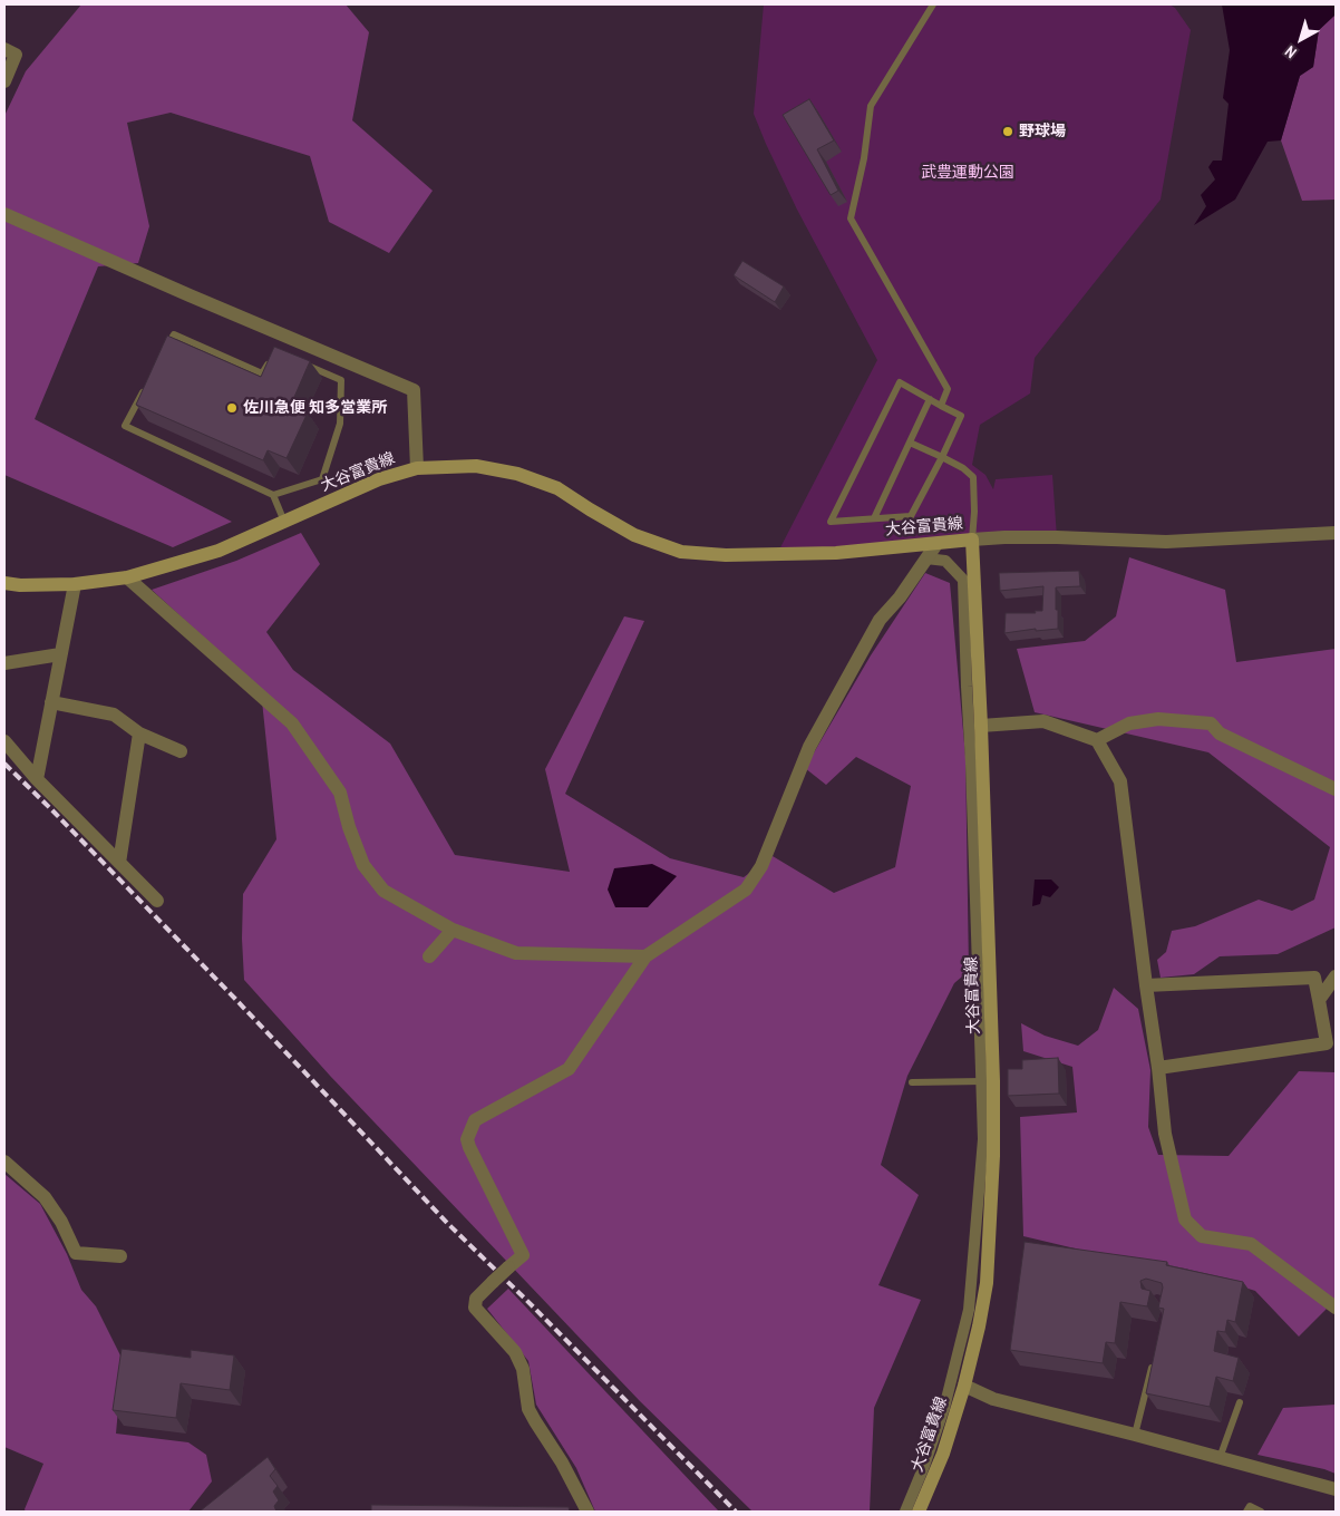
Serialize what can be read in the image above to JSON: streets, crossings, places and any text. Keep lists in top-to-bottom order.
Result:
{
  "streets": {
    "main road": ["大谷富貴線"]
  },
  "parks": ["武豊運動公園"],
  "places": ["野球場", "佐川急便 知多営業所"],
  "north": "bottom left"
}
